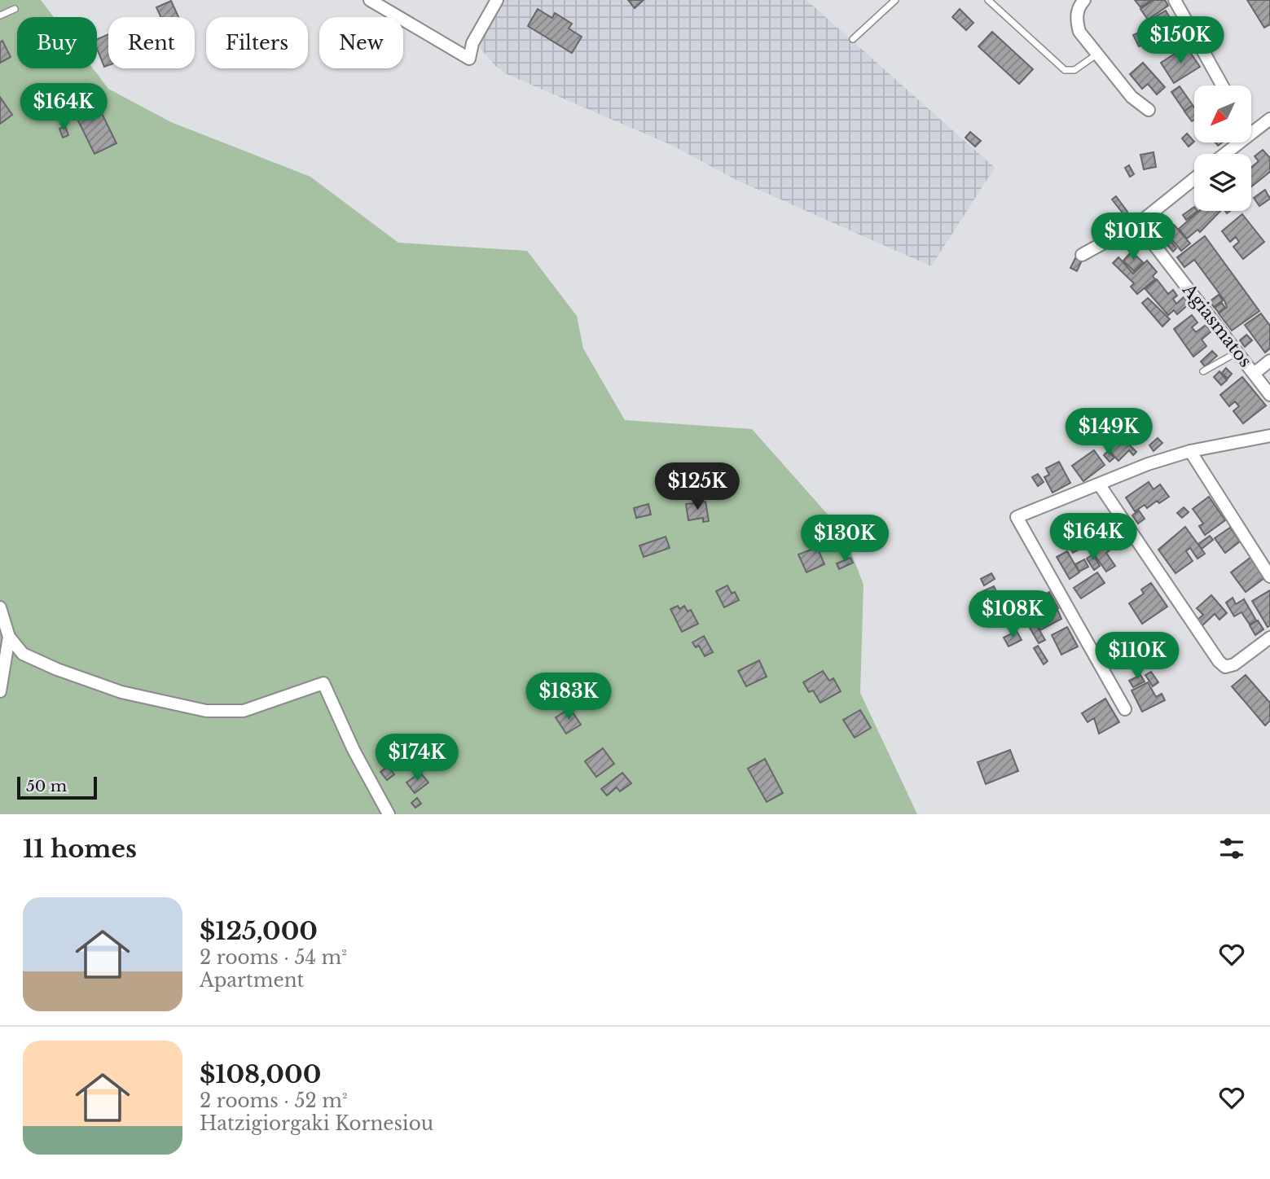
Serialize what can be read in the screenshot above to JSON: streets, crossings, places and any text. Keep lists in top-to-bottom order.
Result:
{
  "streets": {
    "street": ["Agiasmatos"]
  },
  "scale_bar": "50 m",
  "north": "bottom left",
  "page": {
    "price": [
      "$150K",
      "$164K",
      "$101K",
      "$149K",
      "$125K",
      "$164K",
      "$130K",
      "$108K",
      "$110K",
      "$183K",
      "$174K"
    ],
    "chip": [
      "Buy",
      "Rent",
      "Filters",
      "New"
    ],
    "scale": "50 m",
    "heading": "11 homes",
    "list": [
      {
        "name": "$125,000",
        "note": "2 rooms · 54 m² · Apartment"
      },
      {
        "name": "$108,000",
        "note": "2 rooms · 52 m² · Hatzigiorgaki Kornesiou"
      }
    ]
  }
}
